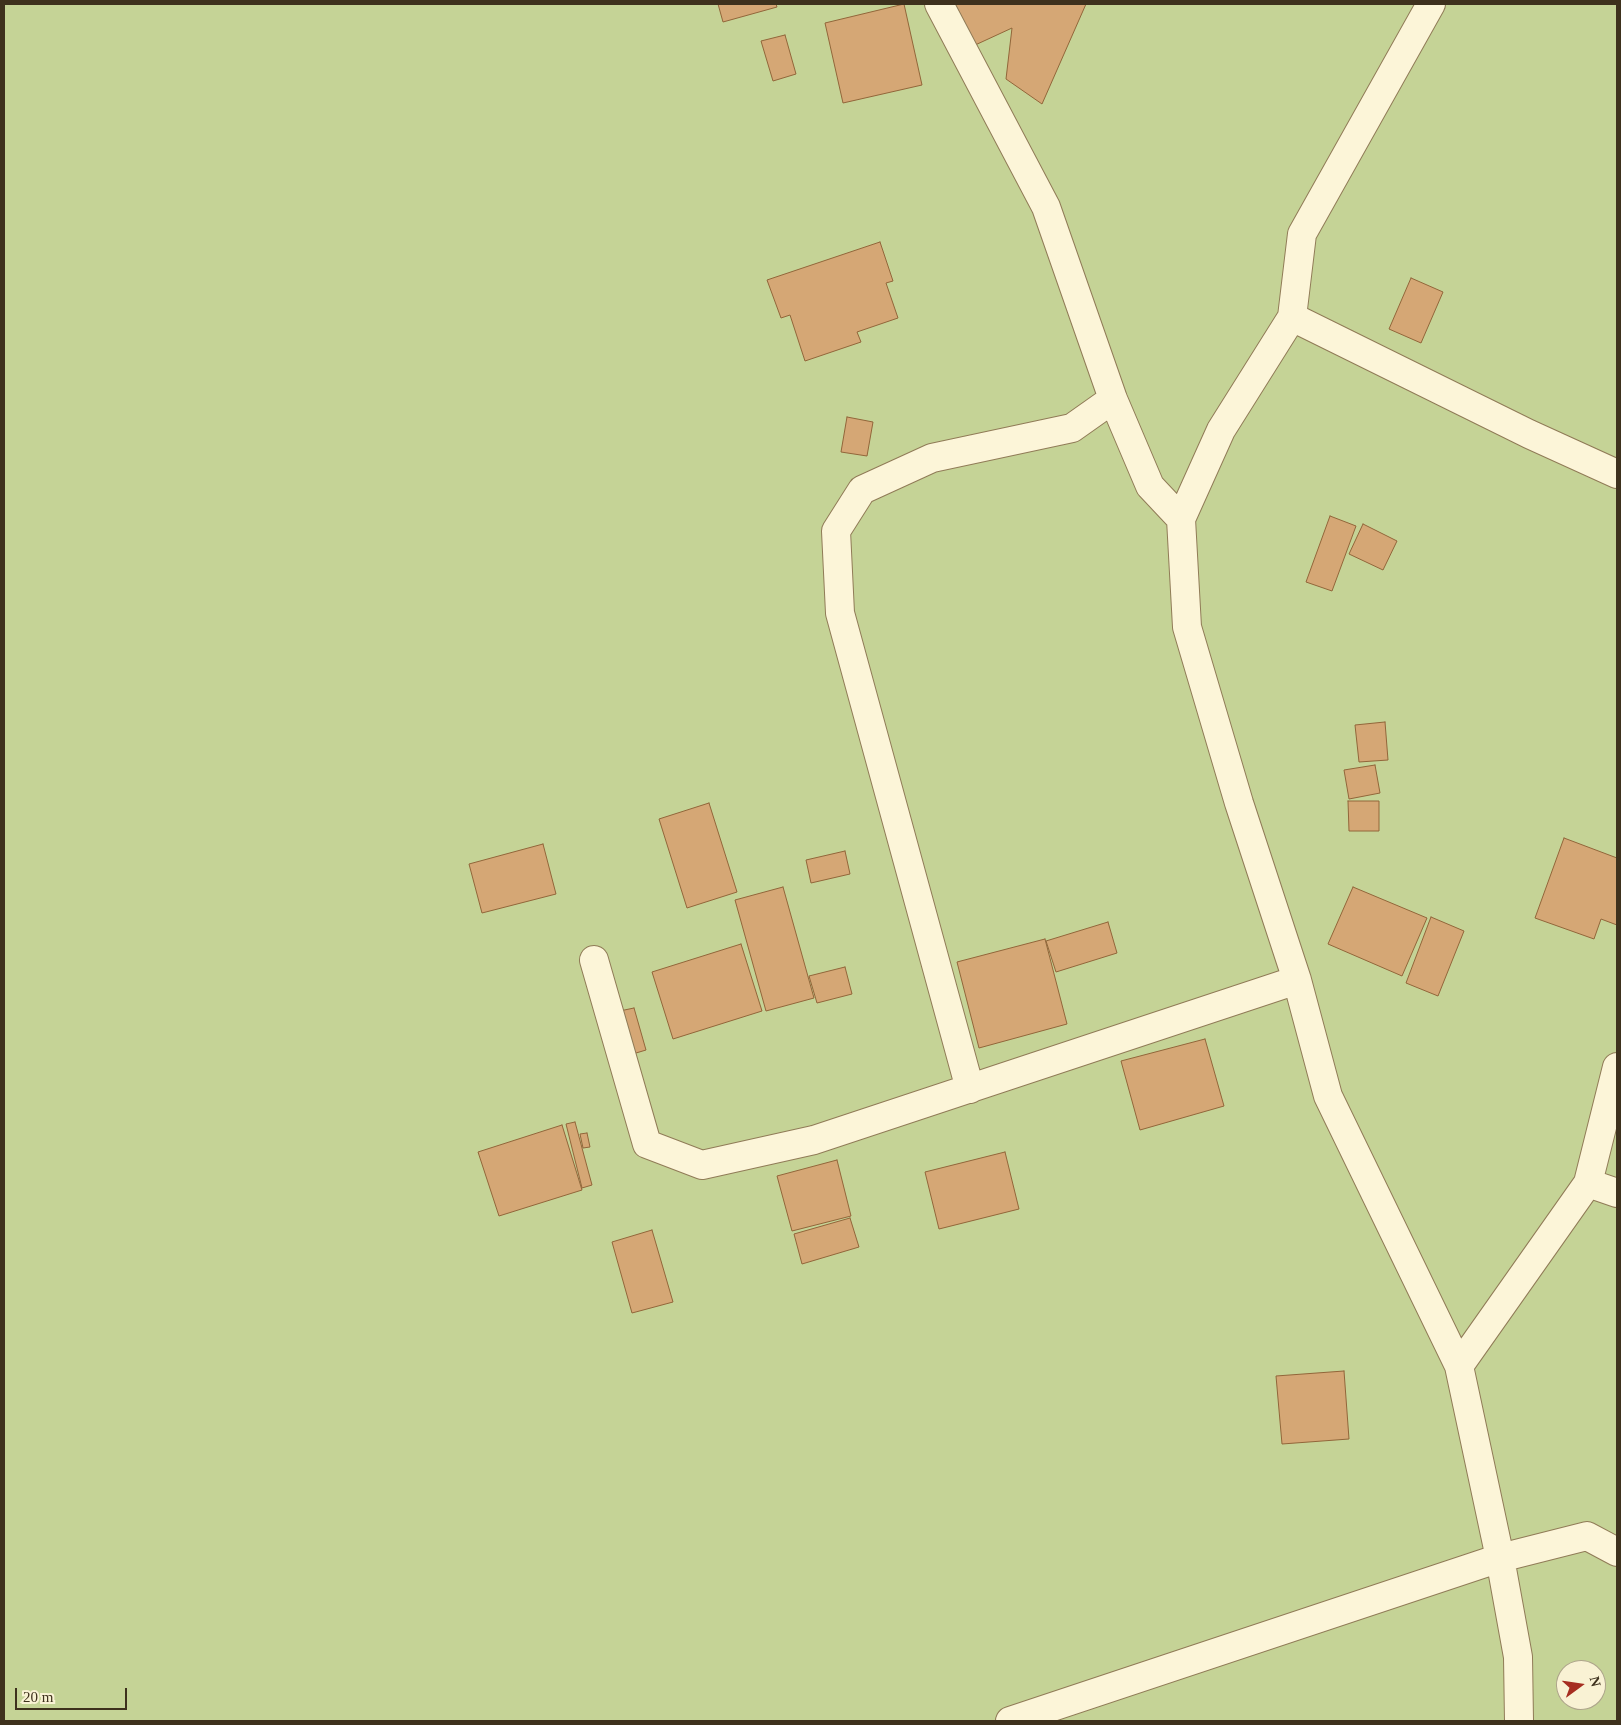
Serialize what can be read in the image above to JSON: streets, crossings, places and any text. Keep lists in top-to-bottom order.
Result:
{
  "scale_bar": "20 m",
  "north": "right"
}
